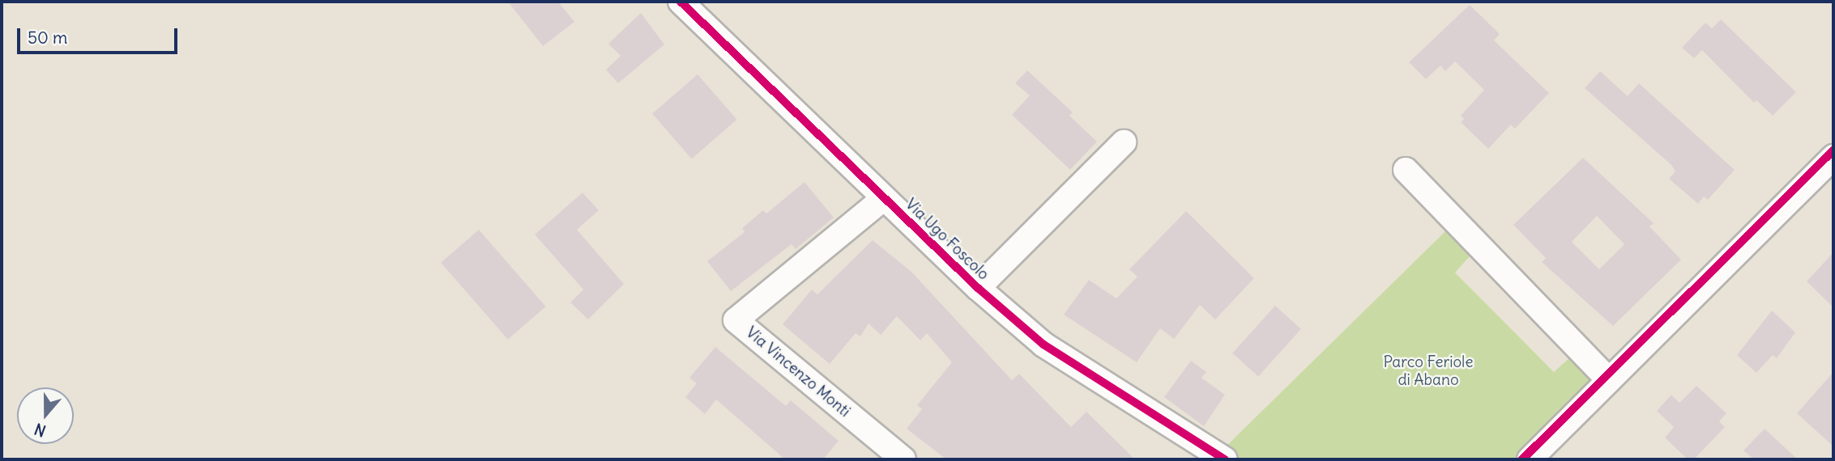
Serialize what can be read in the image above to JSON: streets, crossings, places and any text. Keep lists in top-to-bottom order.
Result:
{
  "streets": {
    "street": ["Via Ugo Foscolo", "Via Vincenzo Monti"]
  },
  "crossings": [
    ["Via Ugo Foscolo", "Via Vincenzo Monti"]
  ],
  "parks": ["Parco Feriole di Abano"],
  "scale_bar": "50 m",
  "north": "bottom"
}
